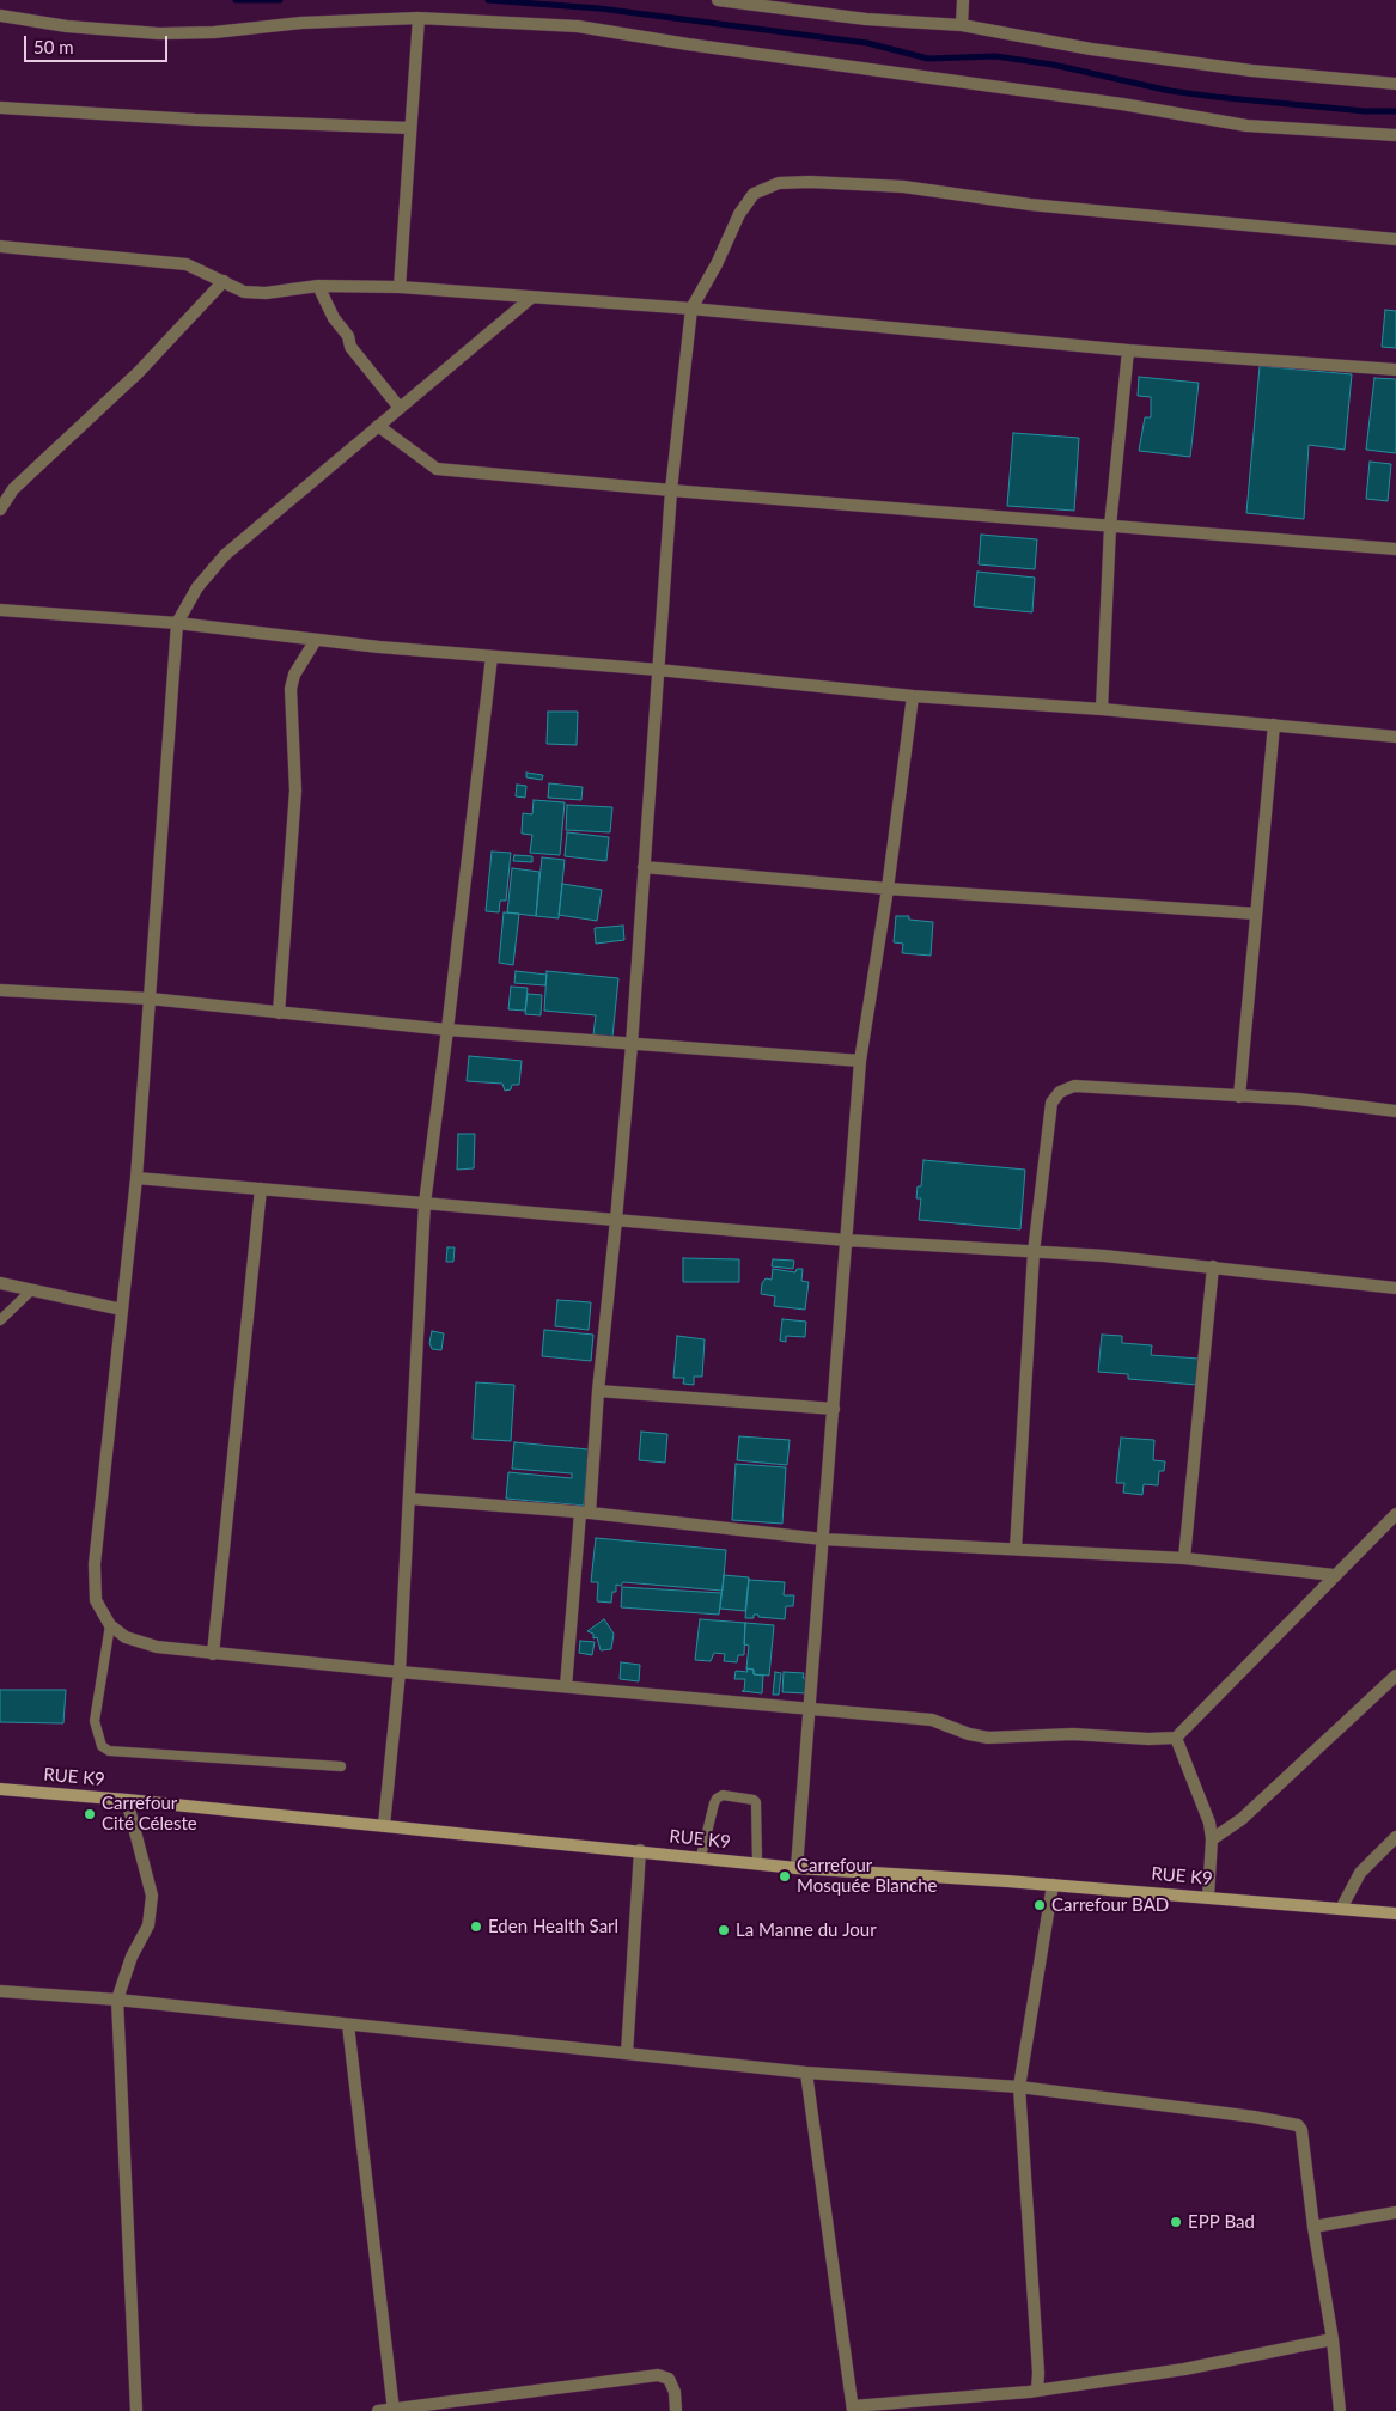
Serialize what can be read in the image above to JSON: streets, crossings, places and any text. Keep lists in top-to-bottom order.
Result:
{
  "streets": {
    "street": ["RUE K9"]
  },
  "places": [
    "Carrefour Cité Céleste",
    "Carrefour Mosquée Blanche",
    "Carrefour BAD",
    "Eden Health Sarl",
    "La Manne du Jour",
    "EPP Bad"
  ],
  "scale_bar": "50 m"
}
